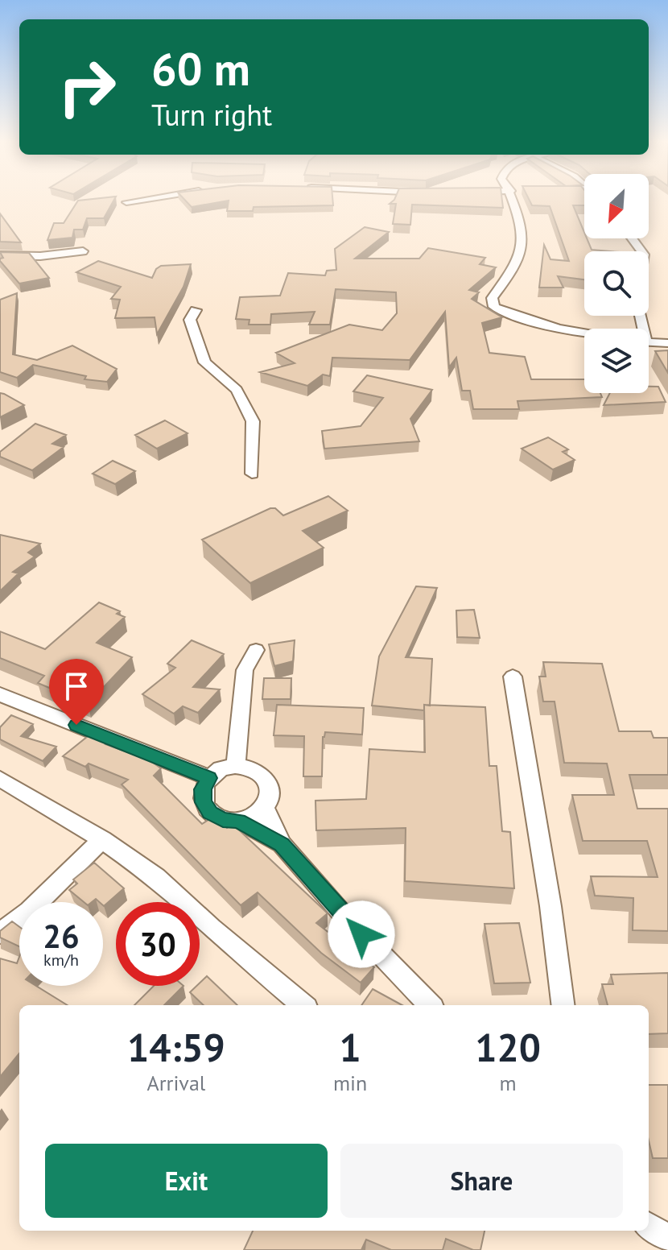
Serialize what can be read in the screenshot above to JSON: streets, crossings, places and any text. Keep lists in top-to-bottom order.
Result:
{
  "north": "bottom left",
  "page": {
    "turn": ["60 m", "Turn right"],
    "speed": "26 km/h",
    "limit": "30",
    "eta": [
      "14:59",
      "Arrival",
      "1",
      "min",
      "120",
      "m"
    ],
    "buttons": ["Exit", "Share"]
  }
}
